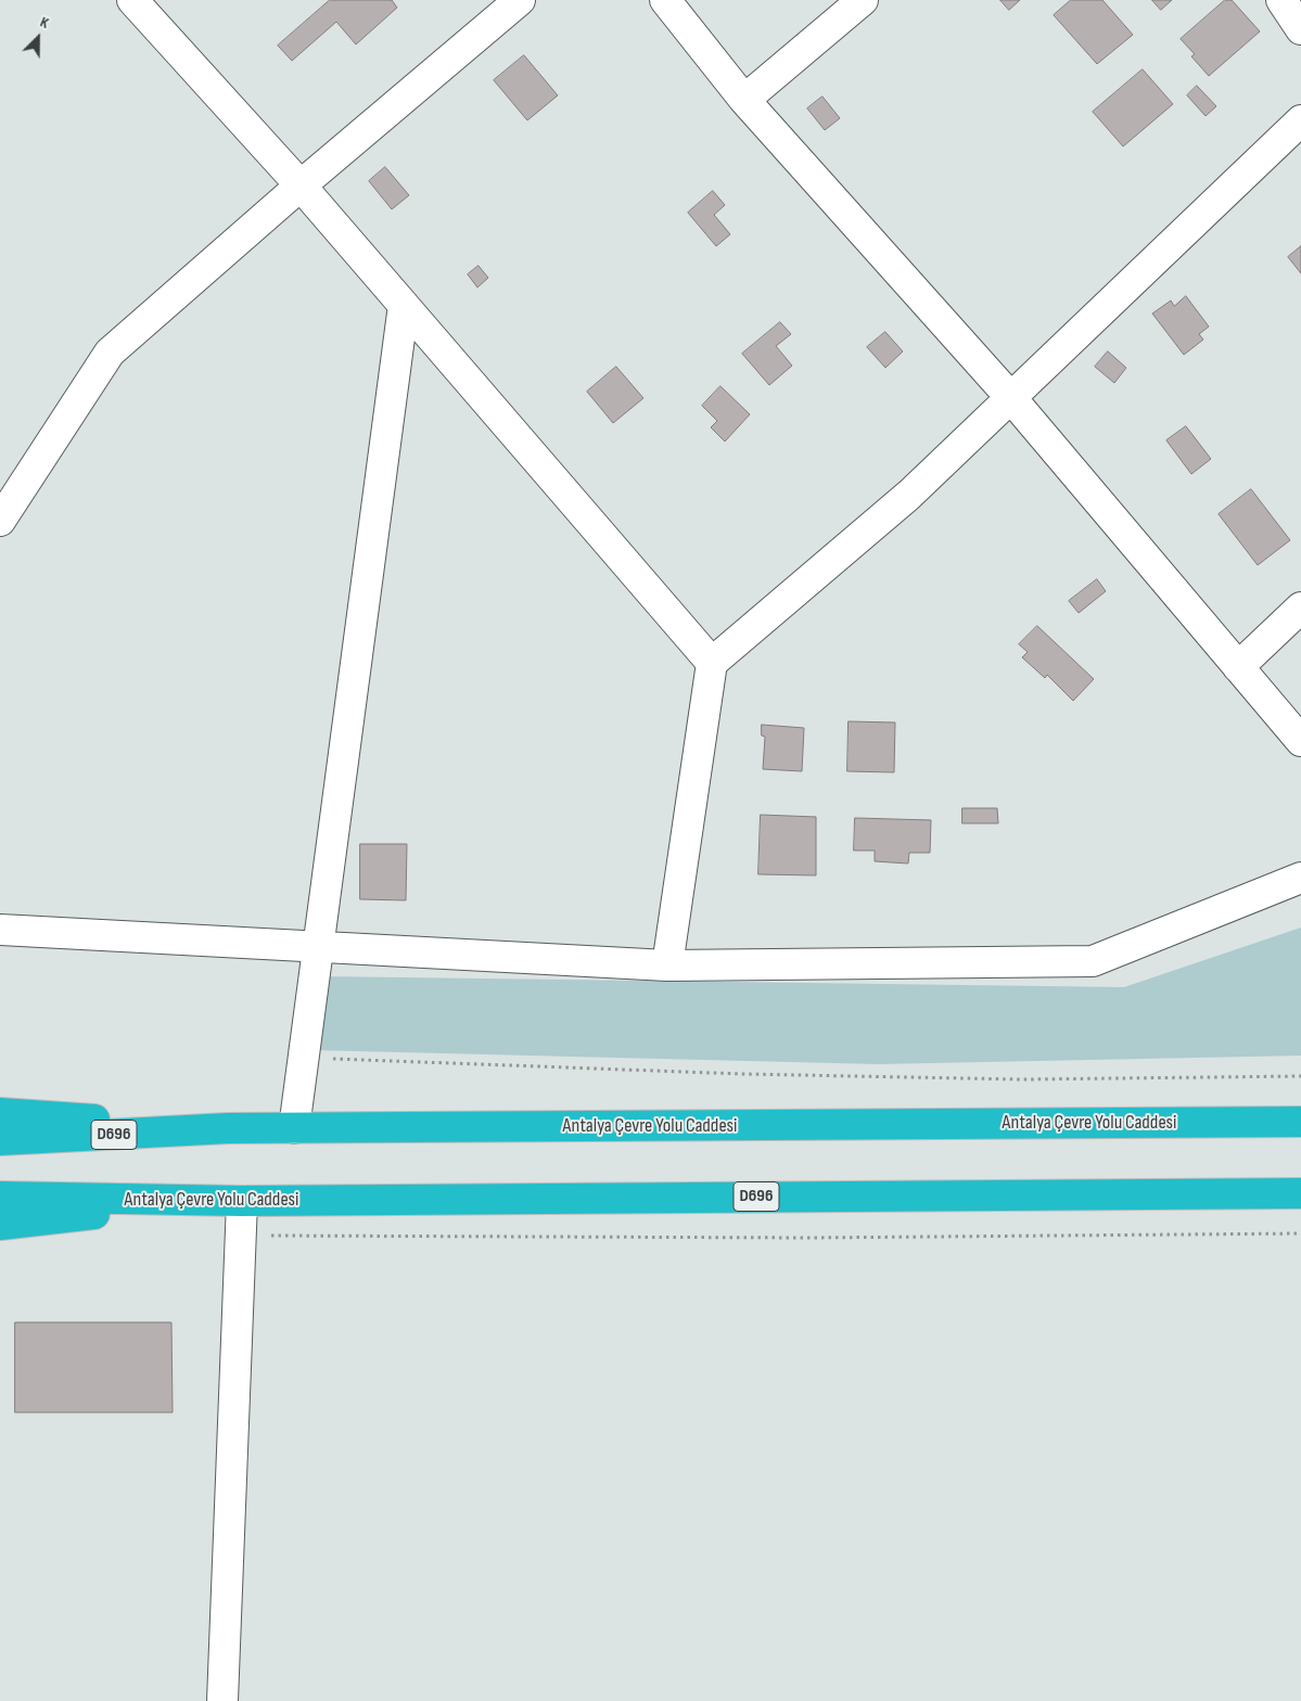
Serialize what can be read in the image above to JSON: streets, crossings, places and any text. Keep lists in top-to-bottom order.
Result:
{
  "streets": {
    "highway": ["Antalya Çevre Yolu Caddesi", "D696"]
  },
  "north": "top right"
}
